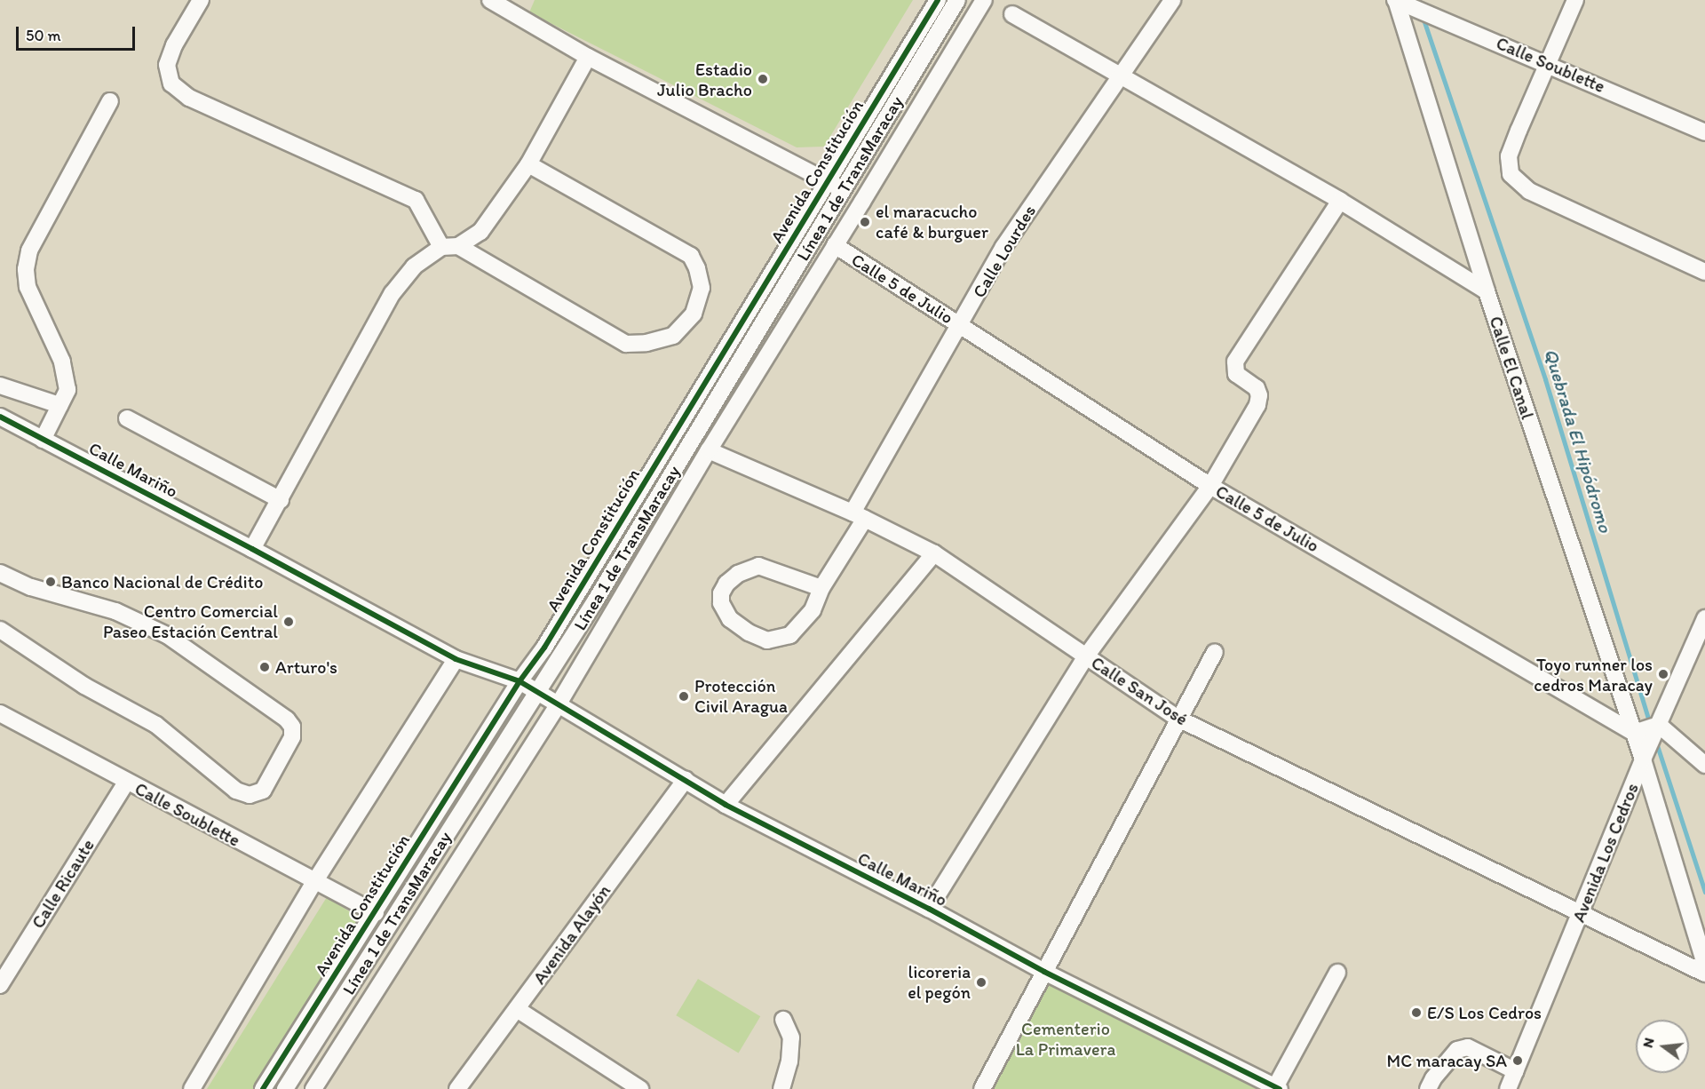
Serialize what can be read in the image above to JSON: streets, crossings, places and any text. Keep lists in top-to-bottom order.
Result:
{
  "streets": {
    "street": [
      "Calle Soublette",
      "Avenida Constitución",
      "Línea 1 de TransMaracay",
      "Calle Lourdes",
      "Calle 5 de Julio",
      "Calle El Canal",
      "Calle Mariño",
      "Calle San José",
      "Avenida Los Cedros",
      "Calle Ricaute",
      "Avenida Alayón"
    ]
  },
  "crossings": [
    ["Calle Soublette", "Avenida Constitución"],
    ["Calle Soublette", "Calle El Canal"],
    ["Calle Soublette", "Calle Ricaute"],
    ["Avenida Constitución", "Línea 1 de TransMaracay"],
    ["Avenida Constitución", "Calle Mariño"],
    ["Línea 1 de TransMaracay", "Calle Mariño"],
    ["Calle Lourdes", "Calle 5 de Julio"],
    ["Calle Lourdes", "Calle San José"],
    ["Calle 5 de Julio", "Calle El Canal"],
    ["Calle El Canal", "Avenida Los Cedros"],
    ["Calle Mariño", "Avenida Alayón"],
    ["Calle San José", "Avenida Los Cedros"]
  ],
  "water": ["Quebrada El Hipódromo"],
  "parks": ["Cementerio La Primavera"],
  "places": [
    "Estadio Julio Bracho",
    "el maracucho café & burguer",
    "Banco Nacional de Crédito",
    "Centro Comercial Paseo Estación Central",
    "Arturo's",
    "Toyo runner los cedros Maracay",
    "Protección Civil Aragua",
    "licoreria el pegón",
    "E/S Los Cedros",
    "MC maracay SA"
  ],
  "scale_bar": "50 m",
  "north": "left"
}
